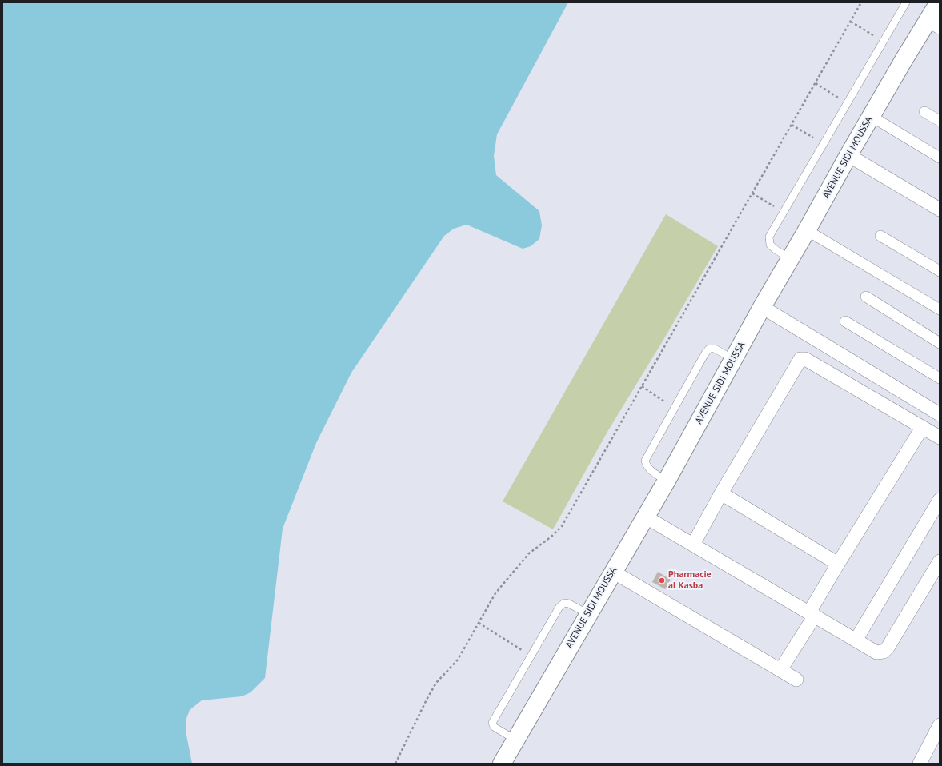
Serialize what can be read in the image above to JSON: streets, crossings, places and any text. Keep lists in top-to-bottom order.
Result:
{
  "streets": {
    "street": ["AVENUE SIDI MOUSSA"]
  },
  "places": ["Pharmacie al Kasba"]
}
